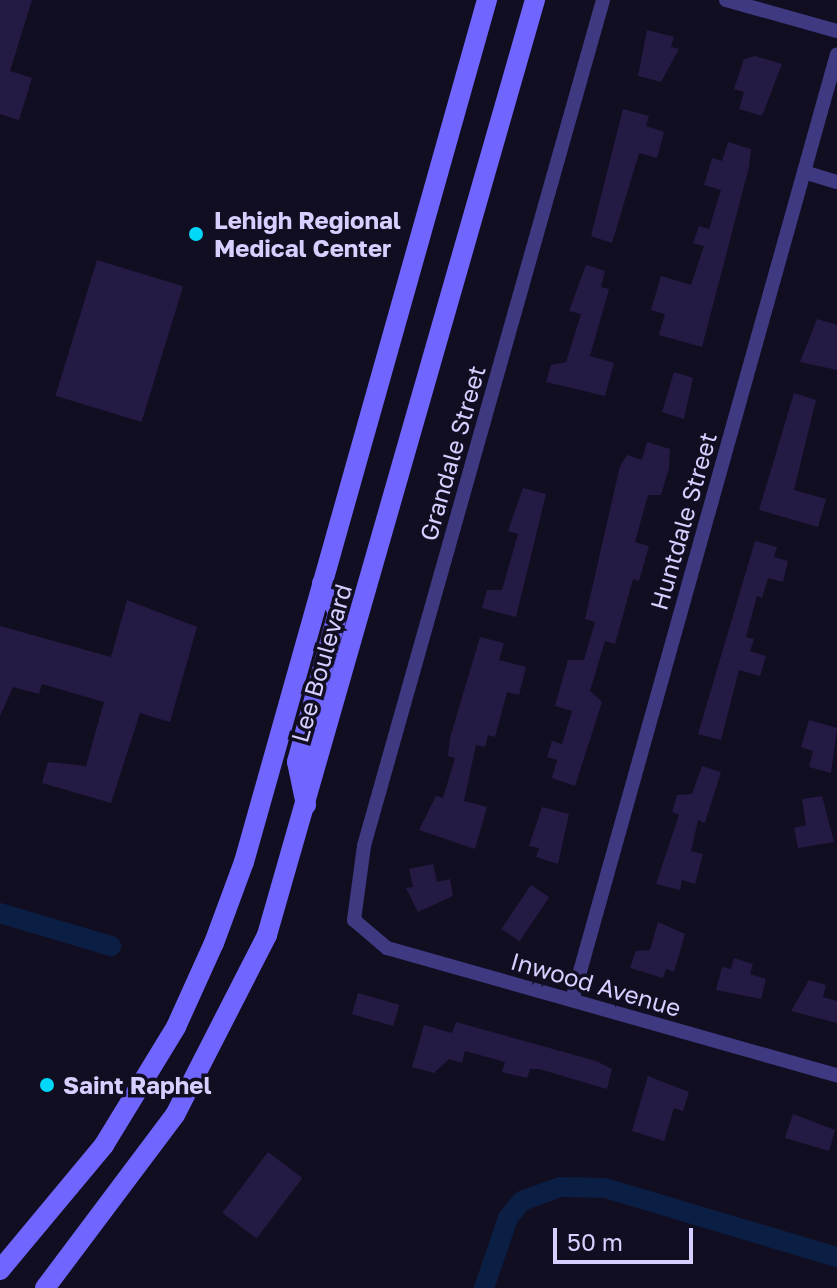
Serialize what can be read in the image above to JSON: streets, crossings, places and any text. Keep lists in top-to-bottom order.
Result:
{
  "streets": {
    "main road": ["Lee Boulevard"],
    "street": ["Grandale Street", "Huntdale Street", "Inwood Avenue"]
  },
  "crossings": [
    ["Grandale Street", "Inwood Avenue"],
    ["Huntdale Street", "Inwood Avenue"]
  ],
  "places": ["Lehigh Regional Medical Center", "Saint Raphel"],
  "scale_bar": "50 m"
}
